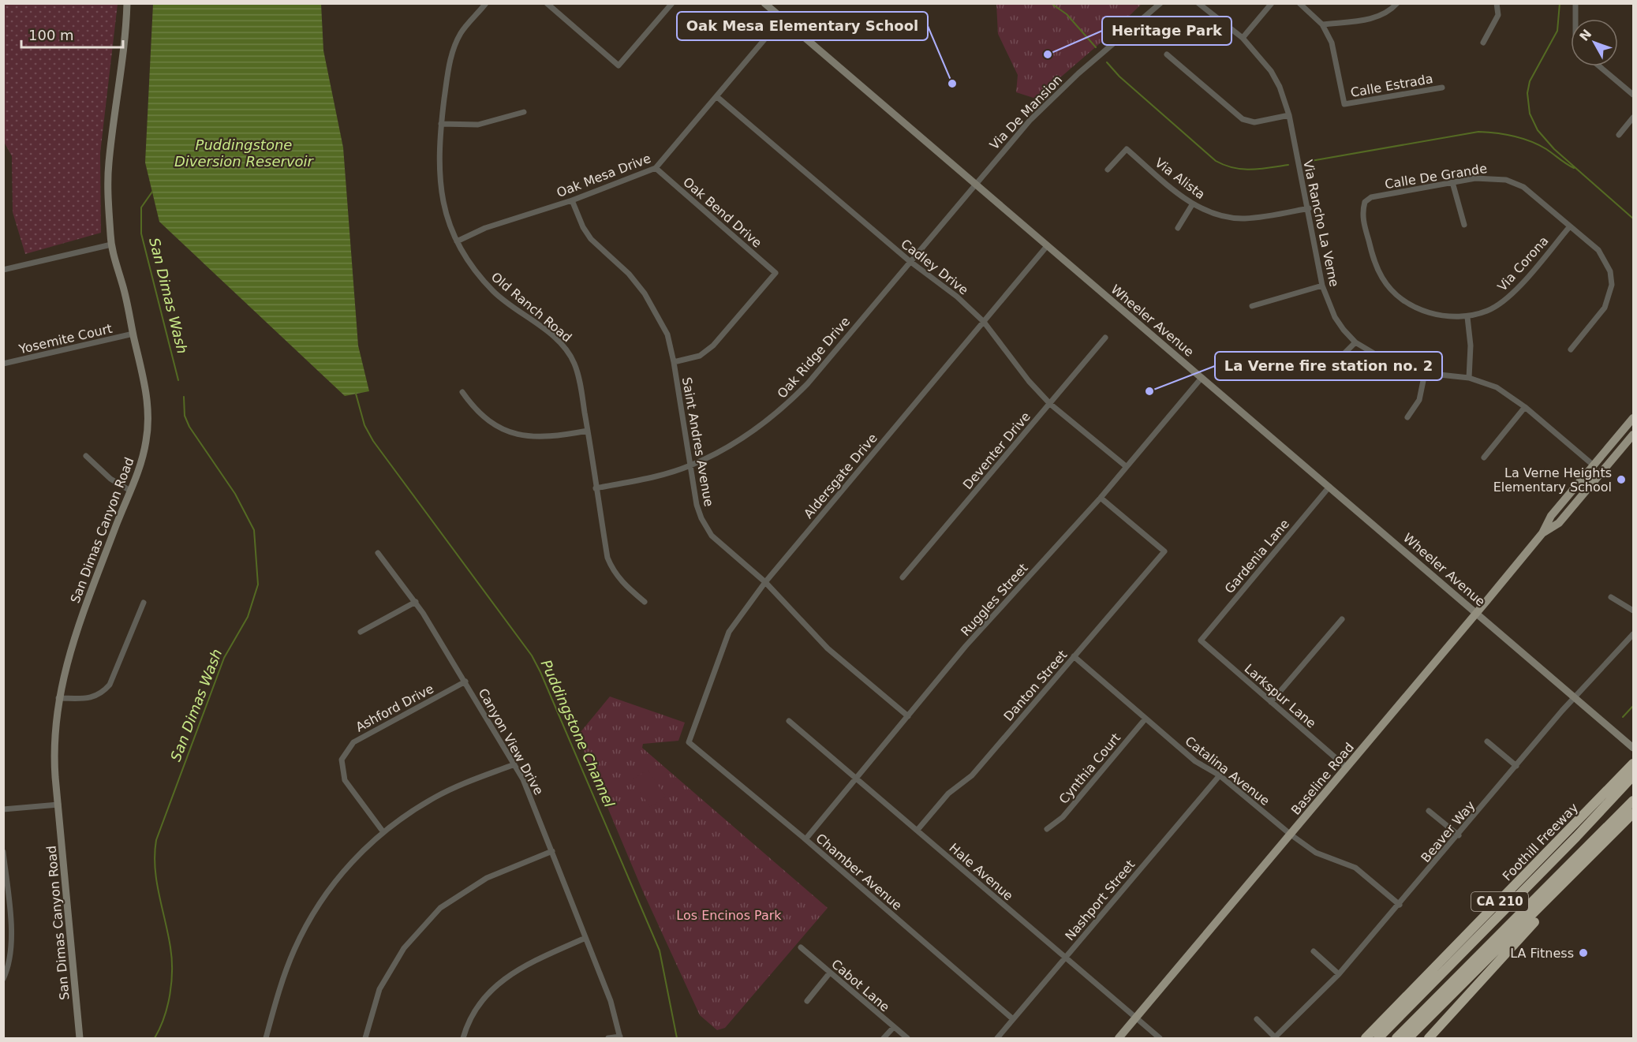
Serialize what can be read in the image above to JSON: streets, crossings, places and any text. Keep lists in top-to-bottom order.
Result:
{
  "streets": {
    "highway": ["Foothill Freeway", "CA 210"],
    "main road": ["Wheeler Avenue", "San Dimas Canyon Road", "Baseline Road"],
    "street": [
      "Calle Estrada",
      "Via De Mansion",
      "Oak Mesa Drive",
      "Calle De Grande",
      "Via Alista",
      "Oak Bend Drive",
      "Via Rancho La Verne",
      "Via Corona",
      "Cadley Drive",
      "Old Ranch Road",
      "Yosemite Court",
      "Oak Ridge Drive",
      "Saint Andres Avenue",
      "Deventer Drive",
      "Aldersgate Drive",
      "Gardenia Lane",
      "Ruggles Street",
      "Danton Street",
      "Larkspur Lane",
      "Ashford Drive",
      "Canyon View Drive",
      "Cynthia Court",
      "Catalina Avenue",
      "Beaver Way",
      "Chamber Avenue",
      "Hale Avenue",
      "Nashport Street",
      "Cabot Lane"
    ]
  },
  "crossings": [
    ["Via De Mansion", "Wheeler Avenue"],
    ["Via De Mansion", "Oak Ridge Drive"],
    ["Oak Mesa Drive", "Oak Bend Drive"],
    ["Oak Mesa Drive", "Cadley Drive"],
    ["Oak Mesa Drive", "Old Ranch Road"],
    ["Oak Mesa Drive", "Wheeler Avenue"],
    ["Oak Mesa Drive", "Saint Andres Avenue"],
    ["Calle De Grande", "Via Corona"],
    ["Via Alista", "Via Rancho La Verne"],
    ["Oak Bend Drive", "Saint Andres Avenue"],
    ["Via Rancho La Verne", "Baseline Road"],
    ["Cadley Drive", "Oak Ridge Drive"],
    ["Cadley Drive", "Deventer Drive"],
    ["Cadley Drive", "Aldersgate Drive"],
    ["Cadley Drive", "Ruggles Street"],
    ["Old Ranch Road", "Oak Ridge Drive"],
    ["Wheeler Avenue", "Oak Ridge Drive"],
    ["Wheeler Avenue", "Aldersgate Drive"],
    ["Wheeler Avenue", "Gardenia Lane"],
    ["Wheeler Avenue", "Ruggles Street"],
    ["Wheeler Avenue", "Baseline Road"],
    ["Wheeler Avenue", "Beaver Way"],
    ["Yosemite Court", "San Dimas Canyon Road"],
    ["Oak Ridge Drive", "Saint Andres Avenue"],
    ["Saint Andres Avenue", "Aldersgate Drive"],
    ["Saint Andres Avenue", "Ruggles Street"],
    ["Aldersgate Drive", "Chamber Avenue"],
    ["Gardenia Lane", "Larkspur Lane"],
    ["Ruggles Street", "Danton Street"],
    ["Ruggles Street", "Chamber Avenue"],
    ["Ruggles Street", "Hale Avenue"],
    ["Danton Street", "Catalina Avenue"],
    ["Danton Street", "Hale Avenue"],
    ["Larkspur Lane", "Baseline Road"],
    ["Ashford Drive", "Canyon View Drive"],
    ["Cynthia Court", "Catalina Avenue"],
    ["Catalina Avenue", "Baseline Road"],
    ["Catalina Avenue", "Beaver Way"],
    ["Catalina Avenue", "Nashport Street"],
    ["Baseline Road", "Hale Avenue"],
    ["Chamber Avenue", "Nashport Street"],
    ["Hale Avenue", "Nashport Street"]
  ],
  "water": ["Puddingstone Diversion Reservoir", "San Dimas Wash", "Puddingstone Channel"],
  "parks": ["Los Encinos Park"],
  "places": [
    "Heritage Park",
    "Oak Mesa Elementary School",
    "La Verne fire station no. 2",
    "La Verne Heights Elementary School",
    "LA Fitness"
  ],
  "scale_bar": "100 m",
  "north": "top left"
}
